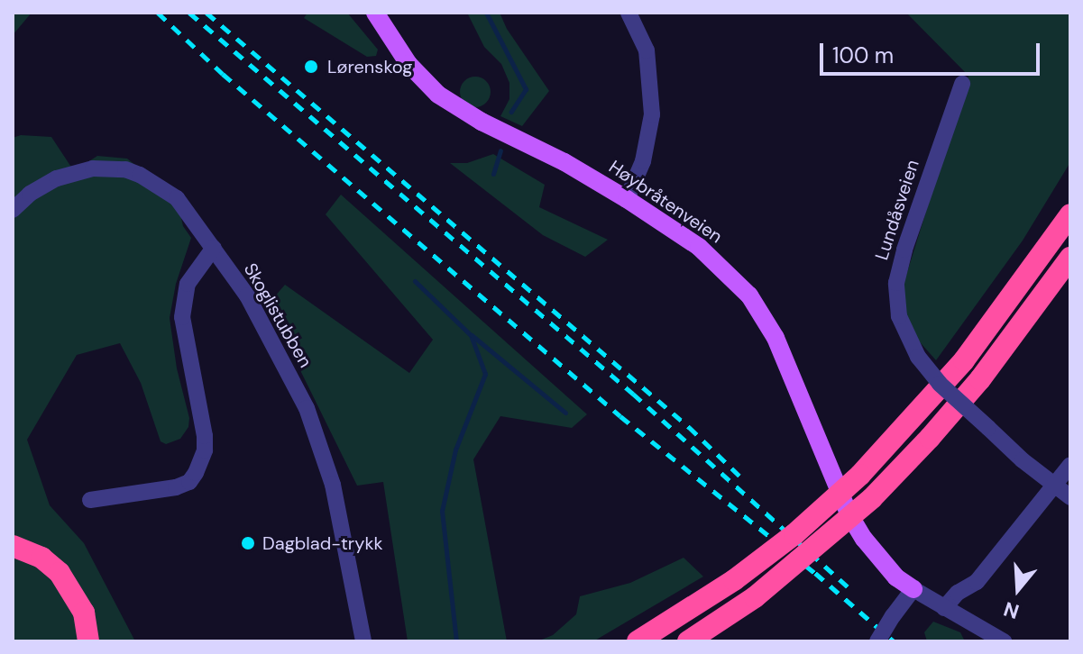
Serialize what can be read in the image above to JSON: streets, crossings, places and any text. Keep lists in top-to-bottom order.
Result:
{
  "streets": {
    "main road": ["Høybråtenveien"],
    "street": ["Lundåsveien", "Skoglistubben"]
  },
  "places": ["Lørenskog", "Dagblad-trykk"],
  "scale_bar": "100 m",
  "north": "bottom"
}
